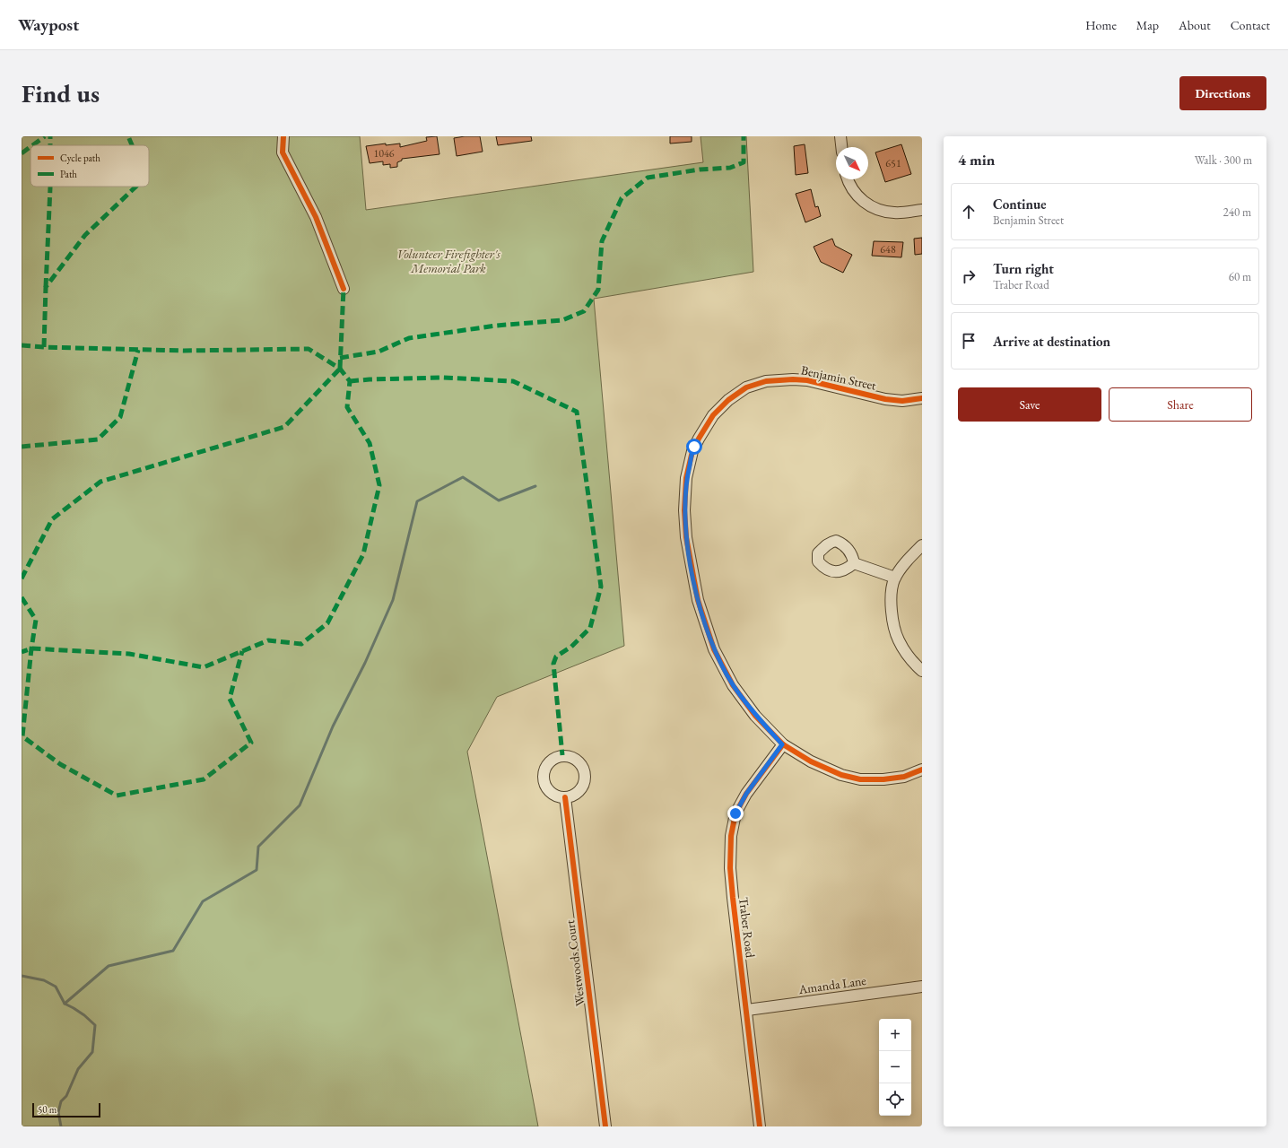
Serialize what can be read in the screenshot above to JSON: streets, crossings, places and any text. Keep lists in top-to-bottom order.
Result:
{
  "streets": {
    "street": [
      "Benjamin Street",
      "Traber Road",
      "Westwoods Court",
      "Amanda Lane"
    ]
  },
  "crossings": [
    ["Benjamin Street", "Traber Road"],
    ["Traber Road", "Amanda Lane"]
  ],
  "parks": ["Volunteer Firefighter's Memorial Park"],
  "house_numbers": ["1046", "651", "648"],
  "legend": ["Cycle path", "Path"],
  "scale_bar": "50 m",
  "north": "bottom right",
  "page": {
    "header": "Waypost",
    "nav": [
      "Home",
      "Map",
      "About",
      "Contact"
    ],
    "buttons": [
      "Directions",
      ["Save", "Share"]
    ],
    "title": "Find us",
    "heading": ["4 min", "Walk · 300 m"],
    "list": [
      ["Continue", "Benjamin Street", "240 m"],
      ["Turn right", "Traber Road", "60 m"],
      "Arrive at destination"
    ],
    "map_buttons": ["+", "−"],
    "scale": "50 m"
  }
}
